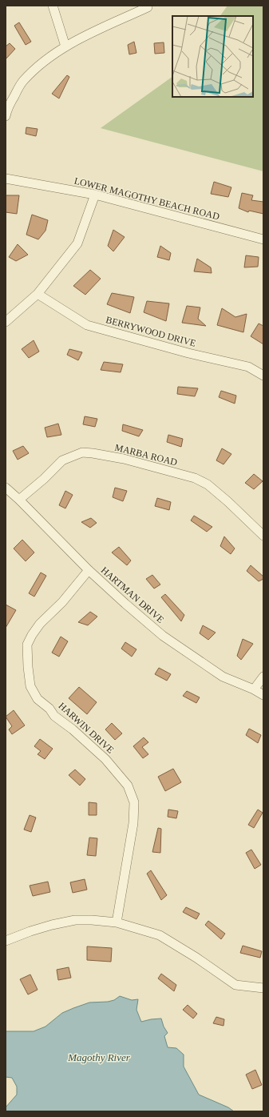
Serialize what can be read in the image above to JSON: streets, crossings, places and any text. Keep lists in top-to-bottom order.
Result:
{
  "streets": {
    "street": [
      "LOWER MAGOTHY BEACH ROAD",
      "BERRYWOOD DRIVE",
      "MARBA ROAD",
      "HARTMAN DRIVE",
      "HARWIN DRIVE"
    ]
  },
  "crossings": [
    ["MARBA ROAD", "HARTMAN DRIVE"],
    ["HARTMAN DRIVE", "HARWIN DRIVE"]
  ],
  "water": ["Magothy River"]
}
